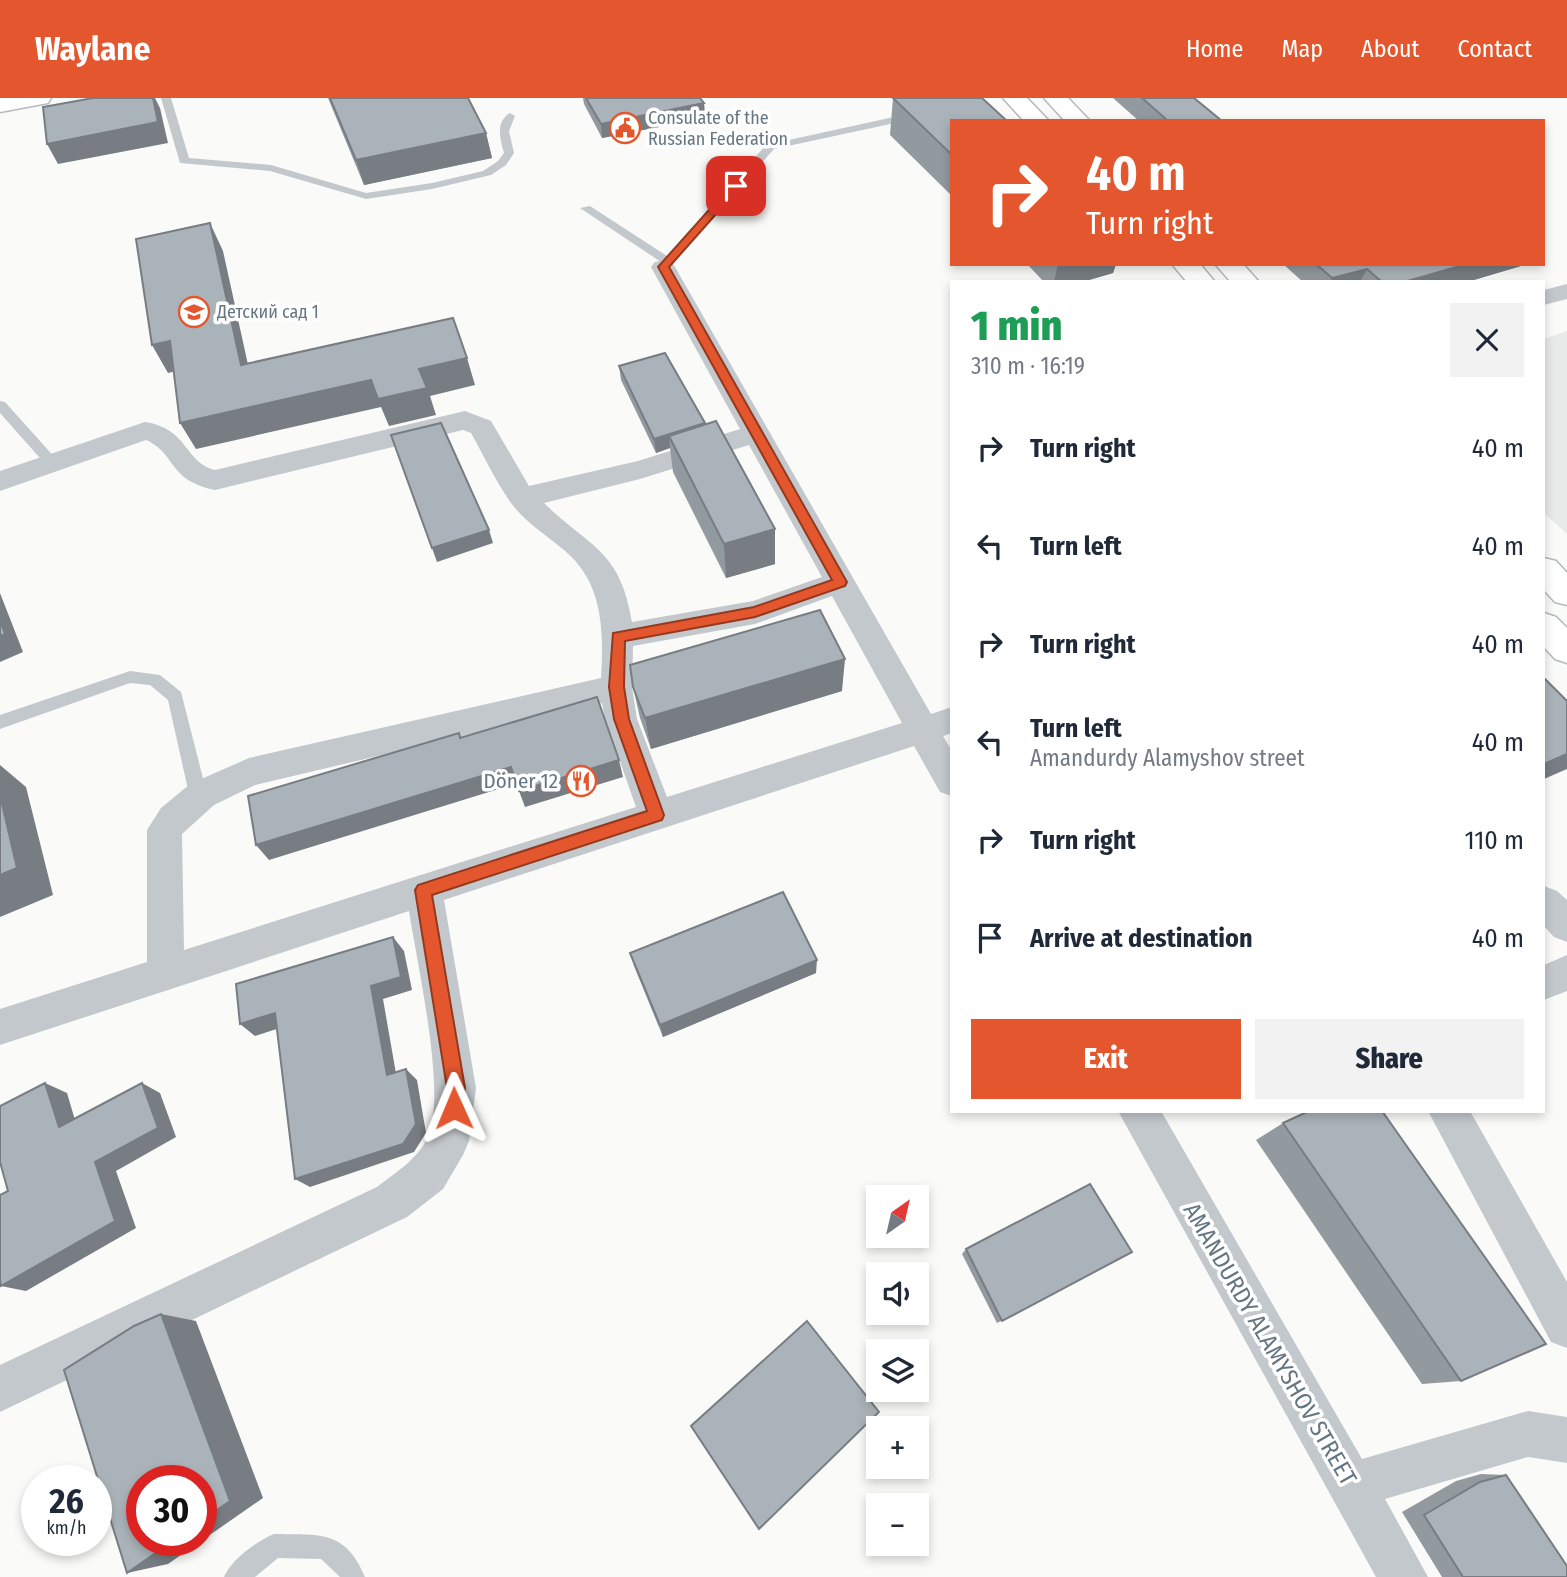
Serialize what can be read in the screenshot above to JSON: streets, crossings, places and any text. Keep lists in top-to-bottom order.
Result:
{
  "streets": {
    "street": ["AMANDURDY ALAMYSHOV STREET"]
  },
  "places": {
    "public building": ["Consulate of the Russian Federation"],
    "school or university": ["Детский сад 1"],
    "restaurant": ["Döner 12"]
  },
  "north": "top right",
  "page": {
    "header": "Waylane",
    "nav": [
      "Home",
      "Map",
      "About",
      "Contact"
    ],
    "turn": ["40 m", "Turn right"],
    "heading": ["1 min", "310 m · 16:19"],
    "list": [
      {
        "name": "Turn right",
        "value": "40 m"
      },
      {
        "name": "Turn left",
        "value": "40 m"
      },
      {
        "name": "Turn right",
        "value": "40 m"
      },
      {
        "name": "Turn left",
        "note": "Amandurdy Alamyshov street",
        "value": "40 m"
      },
      {
        "name": "Turn right",
        "value": "110 m"
      },
      {
        "name": "Arrive at destination",
        "value": "40 m"
      }
    ],
    "buttons": ["Exit", "Share"],
    "map_buttons": ["+", "−"],
    "speed": "26 km/h",
    "limit": "30"
  }
}
